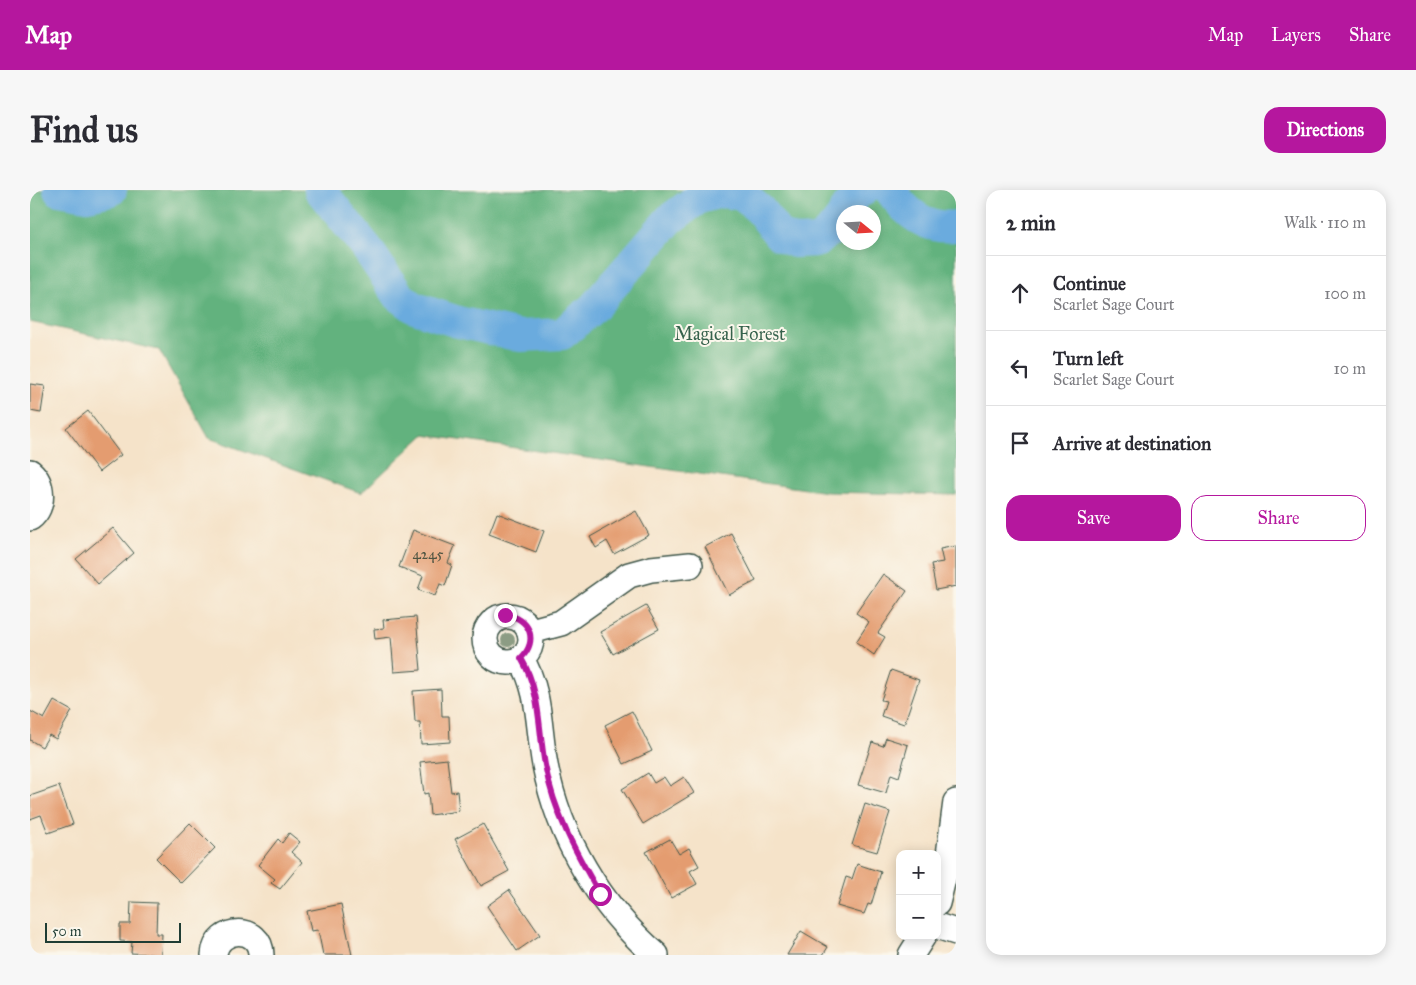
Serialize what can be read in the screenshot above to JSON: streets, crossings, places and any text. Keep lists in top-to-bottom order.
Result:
{
  "parks": ["Magical Forest"],
  "house_numbers": ["4245"],
  "scale_bar": "50 m",
  "north": "right",
  "page": {
    "header": "Map",
    "nav": ["Map", "Layers", "Share"],
    "buttons": [
      "Directions",
      ["Save", "Share"]
    ],
    "title": "Find us",
    "heading": ["2 min", "Walk · 110 m"],
    "list": [
      ["Continue", "Scarlet Sage Court", "100 m"],
      ["Turn left", "Scarlet Sage Court", "10 m"],
      "Arrive at destination"
    ],
    "map_buttons": ["+", "−"],
    "scale": "50 m"
  }
}
